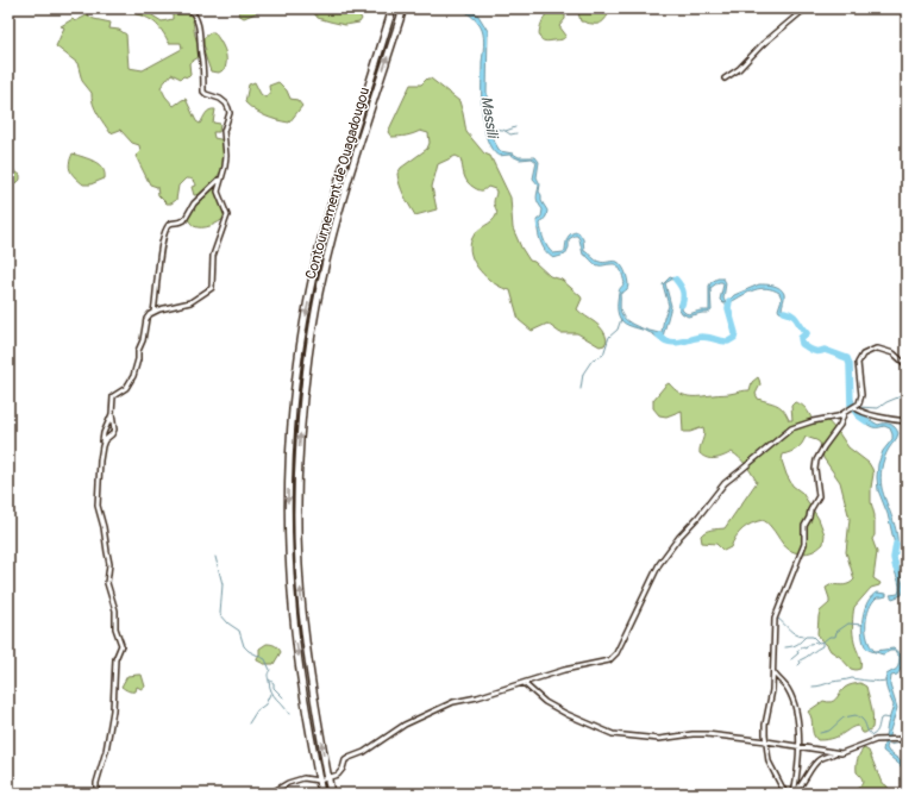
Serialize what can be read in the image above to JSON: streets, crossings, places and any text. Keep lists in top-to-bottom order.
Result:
{
  "streets": {
    "highway": ["Contournement de Ouagadougou"]
  },
  "water": ["Massili"]
}
